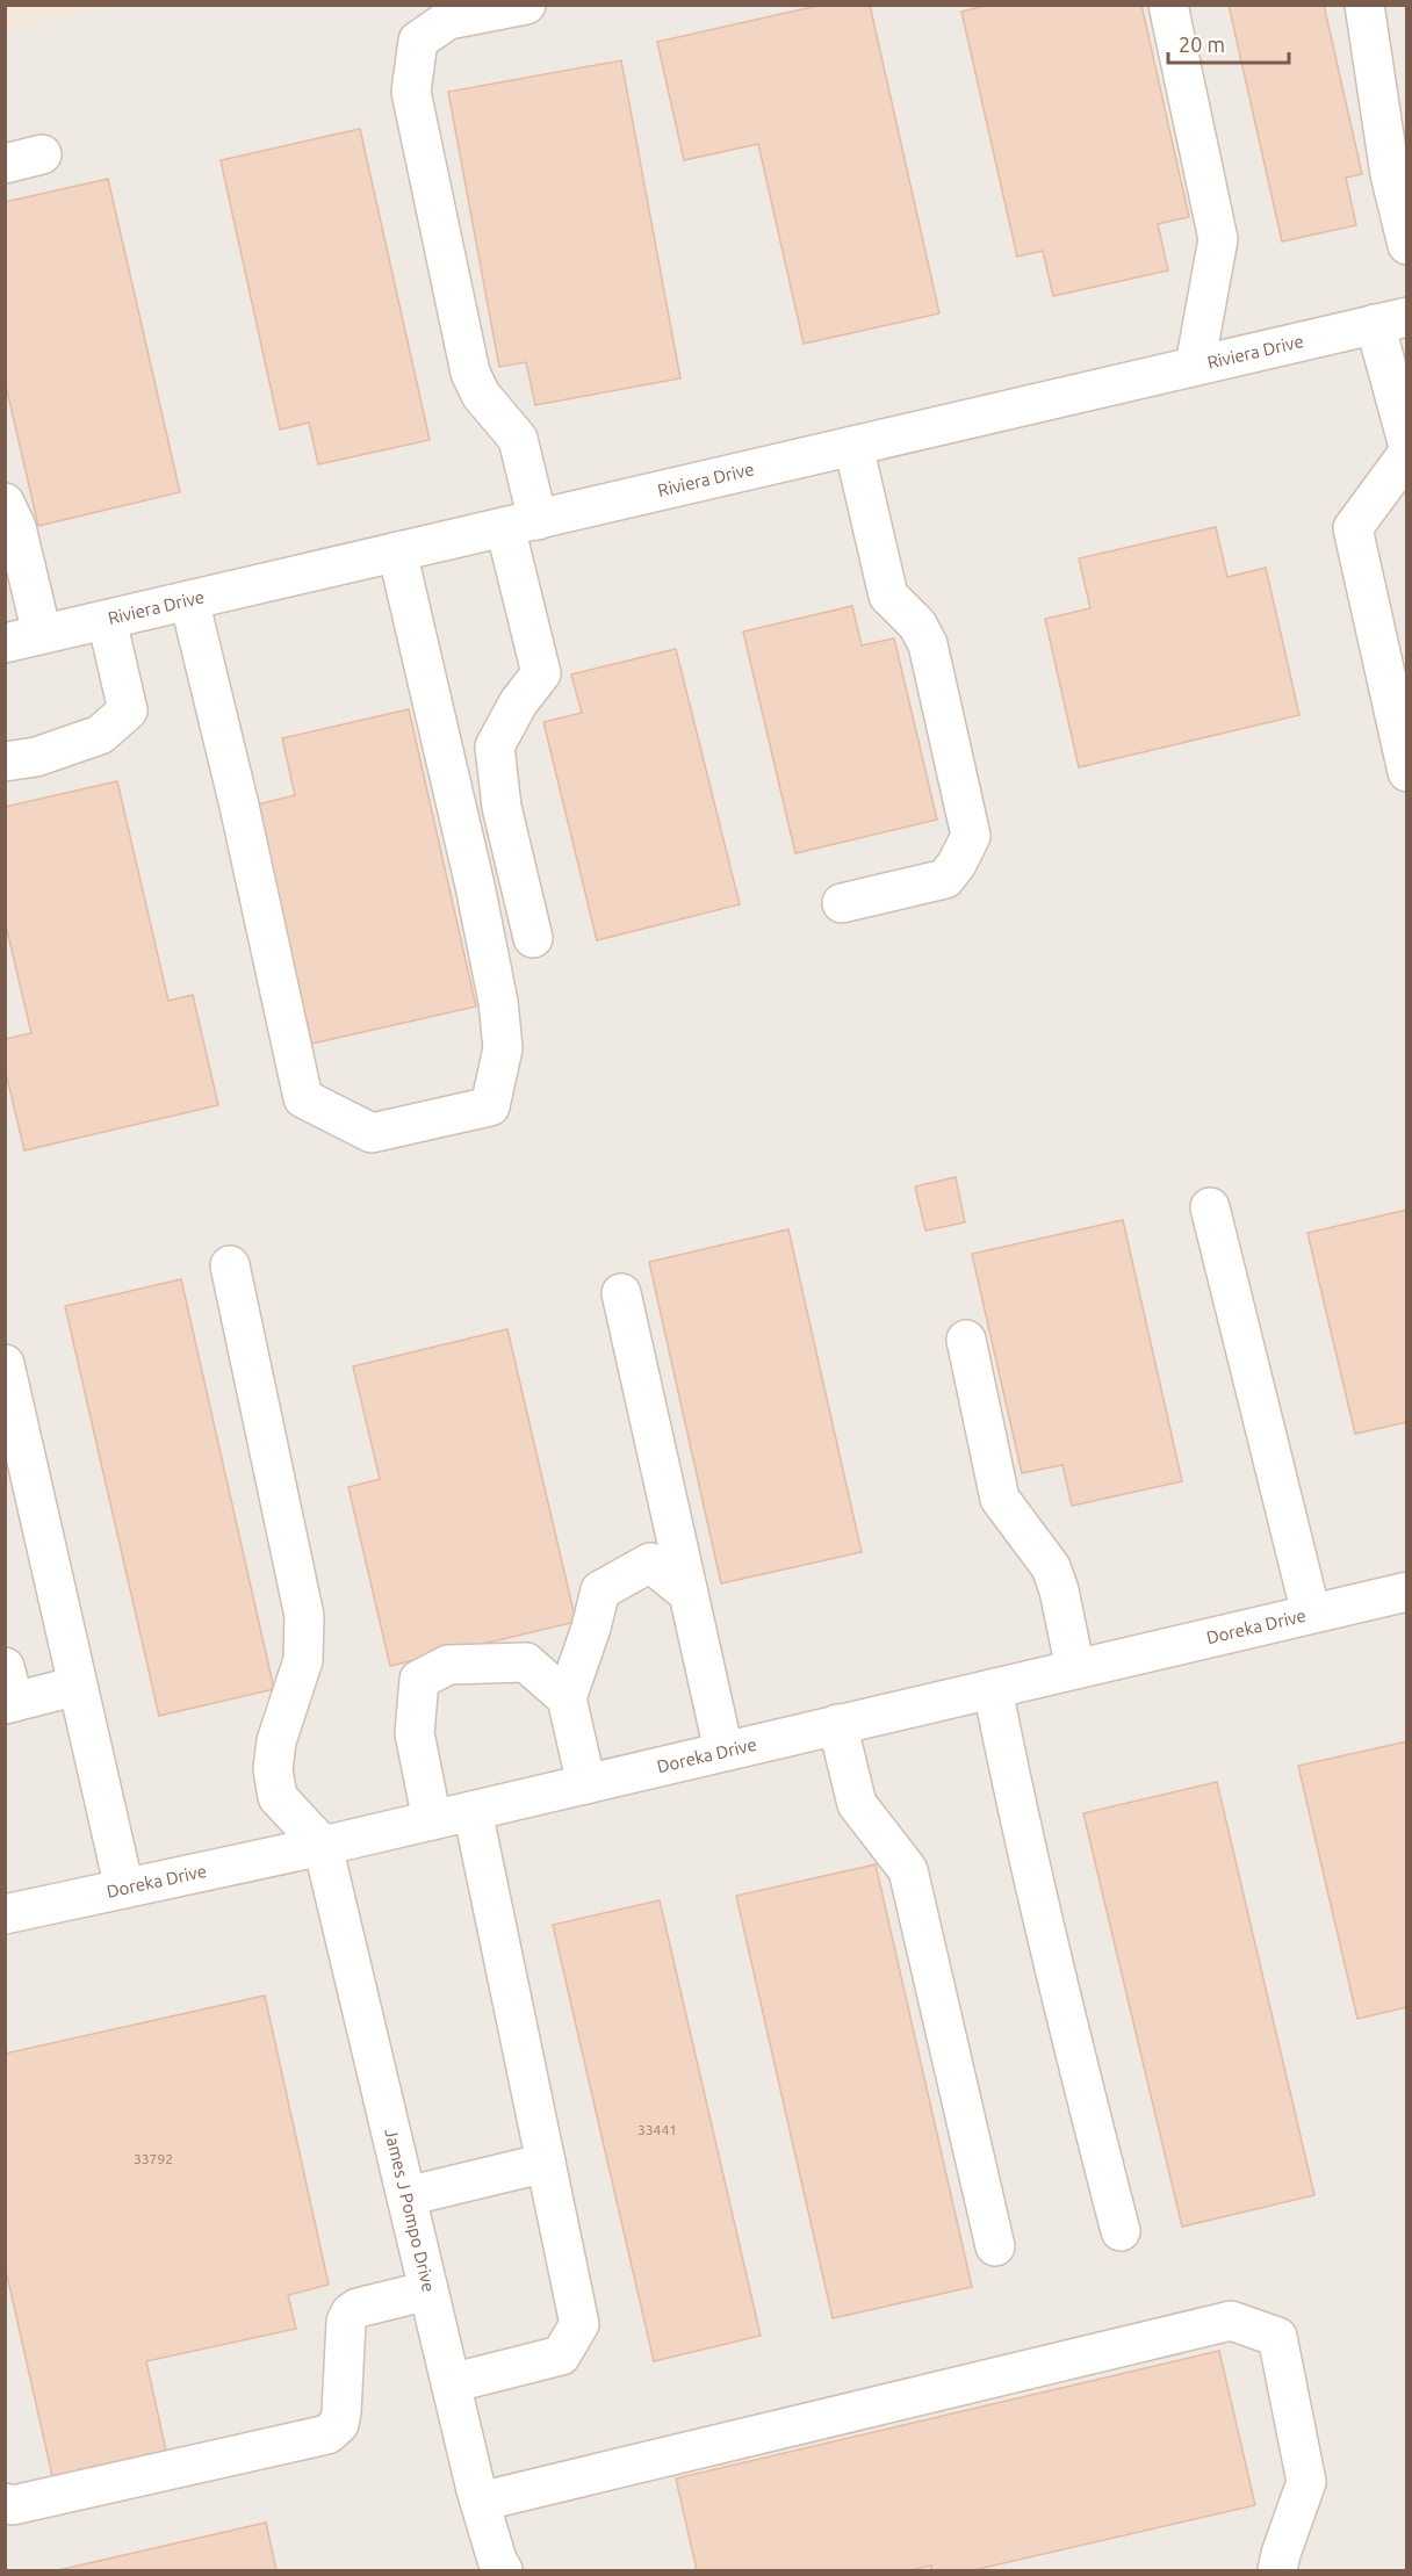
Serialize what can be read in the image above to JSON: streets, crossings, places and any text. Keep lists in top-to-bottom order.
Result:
{
  "streets": {
    "street": ["Riviera Drive", "Doreka Drive", "James J Pompo Drive"]
  },
  "crossings": [
    ["Doreka Drive", "James J Pompo Drive"]
  ],
  "house_numbers": ["33441", "33792"],
  "scale_bar": "20 m"
}
